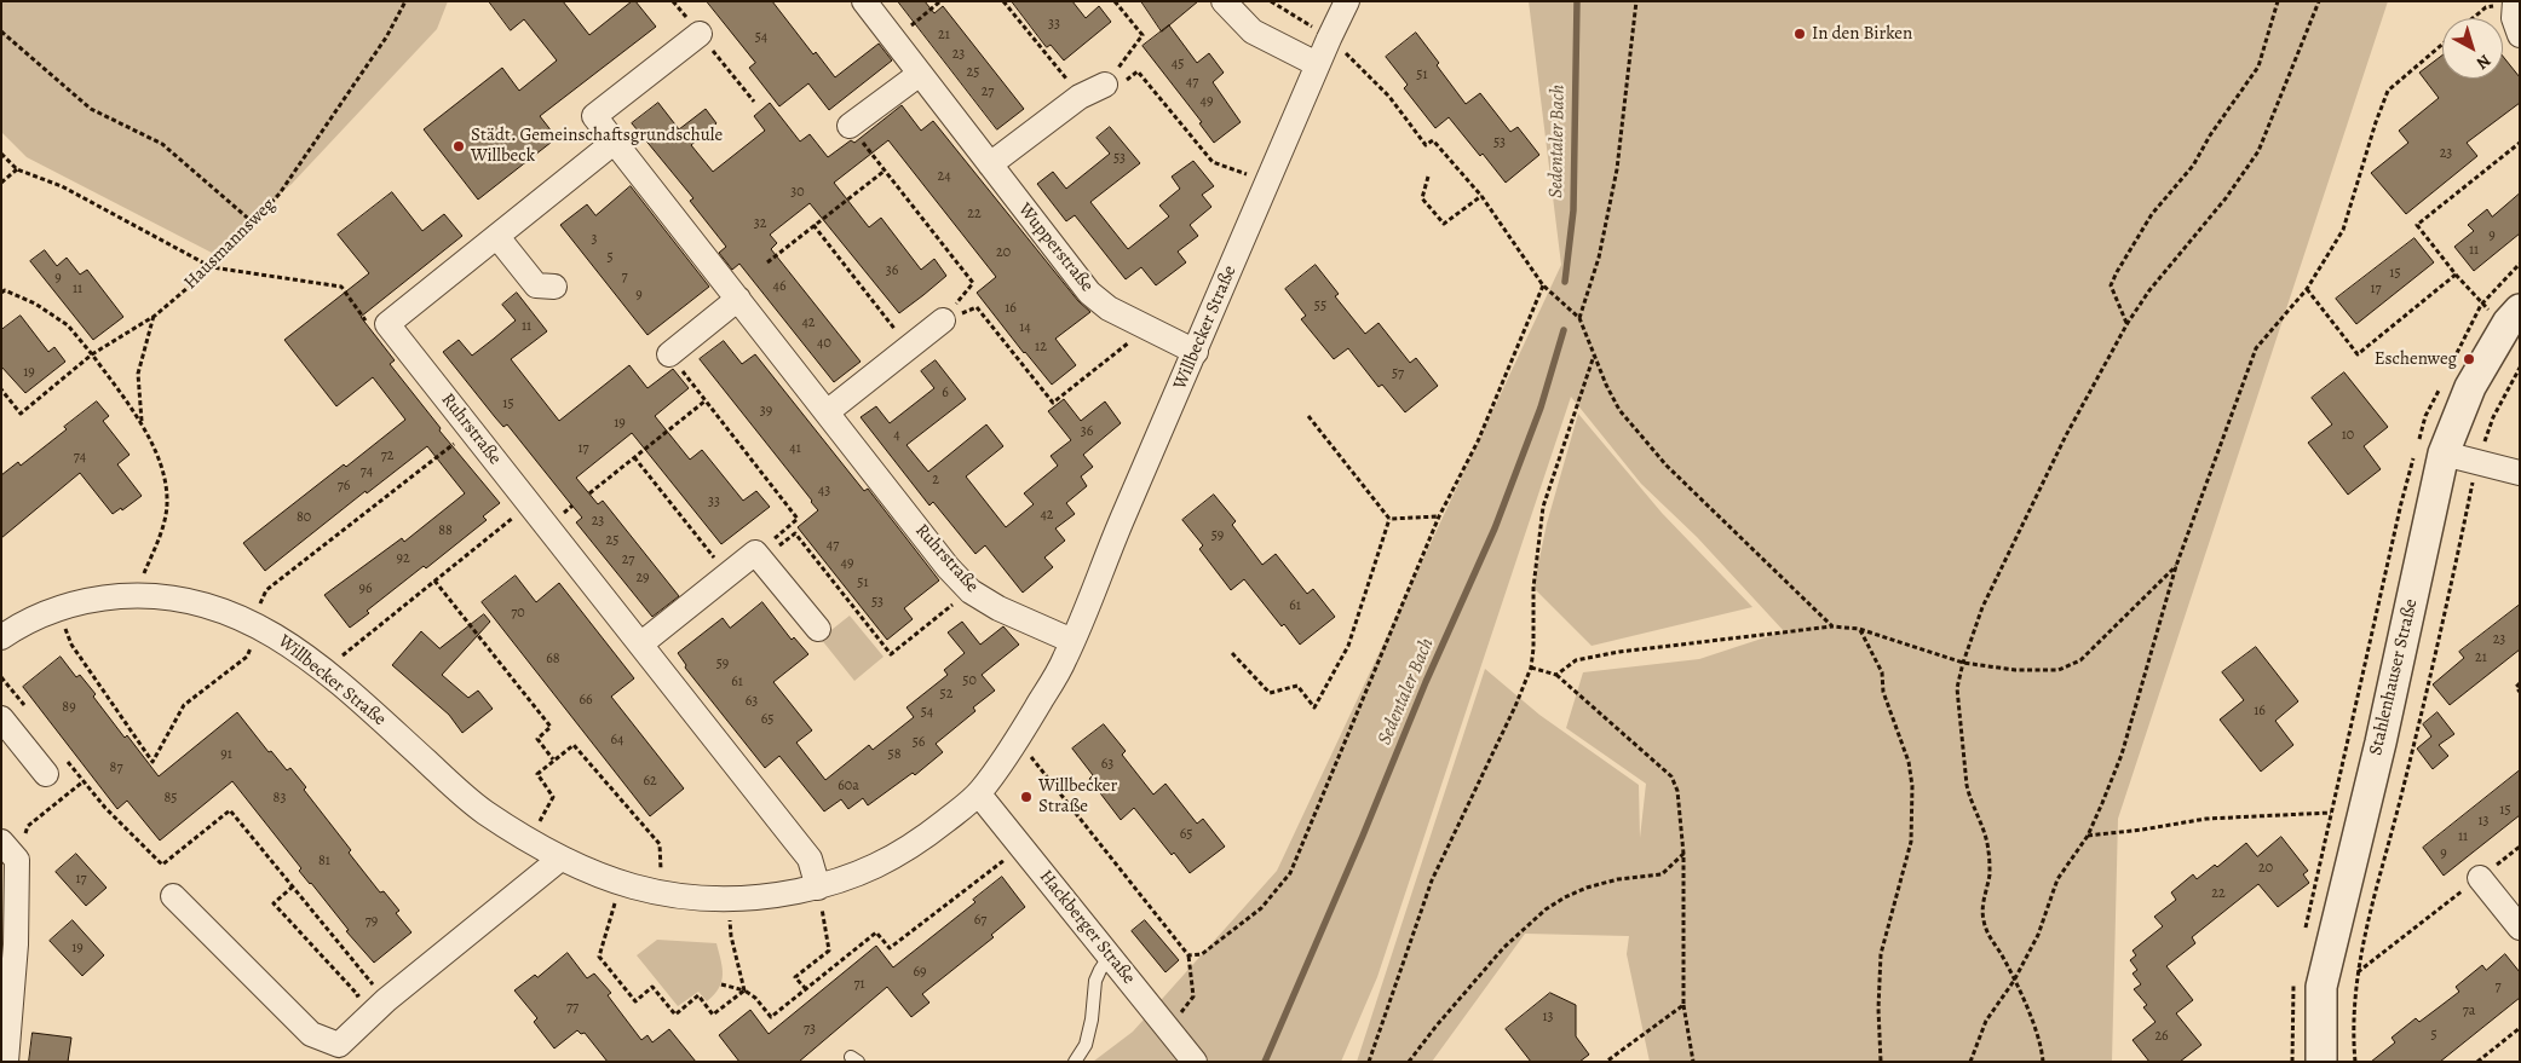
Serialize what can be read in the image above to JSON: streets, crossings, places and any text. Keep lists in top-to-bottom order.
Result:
{
  "streets": {
    "street": [
      "Wupperstraße",
      "Willbecker Straße",
      "Ruhrstraße",
      "Stahlenhauser Straße",
      "Hackberger Straße"
    ],
    "path": ["Hausmannsweg"]
  },
  "crossings": [
    ["Wupperstraße", "Willbecker Straße"],
    ["Willbecker Straße", "Ruhrstraße"],
    ["Willbecker Straße", "Hackberger Straße"]
  ],
  "water": ["Sedentaler Bach"],
  "places": [
    "In den Birken",
    "Städt. Gemeinschaftsgrundschule Willbeck",
    "Eschenweg",
    "Willbecker Straße"
  ],
  "house_numbers": [
    "33",
    "21",
    "54",
    "23",
    "45",
    "25",
    "51",
    "47",
    "27",
    "49",
    "53",
    "23",
    "53",
    "24",
    "30",
    "22",
    "32",
    "9",
    "3",
    "11",
    "20",
    "5",
    "36",
    "15",
    "7",
    "9",
    "46",
    "11",
    "17",
    "9",
    "55",
    "16",
    "42",
    "11",
    "14",
    "40",
    "12",
    "19",
    "57",
    "6",
    "15",
    "39",
    "19",
    "36",
    "4",
    "10",
    "17",
    "41",
    "72",
    "74",
    "74",
    "2",
    "76",
    "43",
    "33",
    "42",
    "80",
    "23",
    "88",
    "59",
    "25",
    "47",
    "92",
    "27",
    "49",
    "29",
    "51",
    "96",
    "53",
    "61",
    "70",
    "23",
    "21",
    "68",
    "59",
    "50",
    "61",
    "52",
    "66",
    "63",
    "89",
    "16",
    "54",
    "65",
    "64",
    "56",
    "91",
    "58",
    "63",
    "87",
    "62",
    "60a",
    "85",
    "83",
    "15",
    "13",
    "65",
    "11",
    "9",
    "81",
    "20",
    "17",
    "22",
    "67",
    "79",
    "19",
    "69",
    "71",
    "7",
    "77",
    "7a",
    "13",
    "73",
    "5",
    "26"
  ],
  "north": "bottom right"
}
